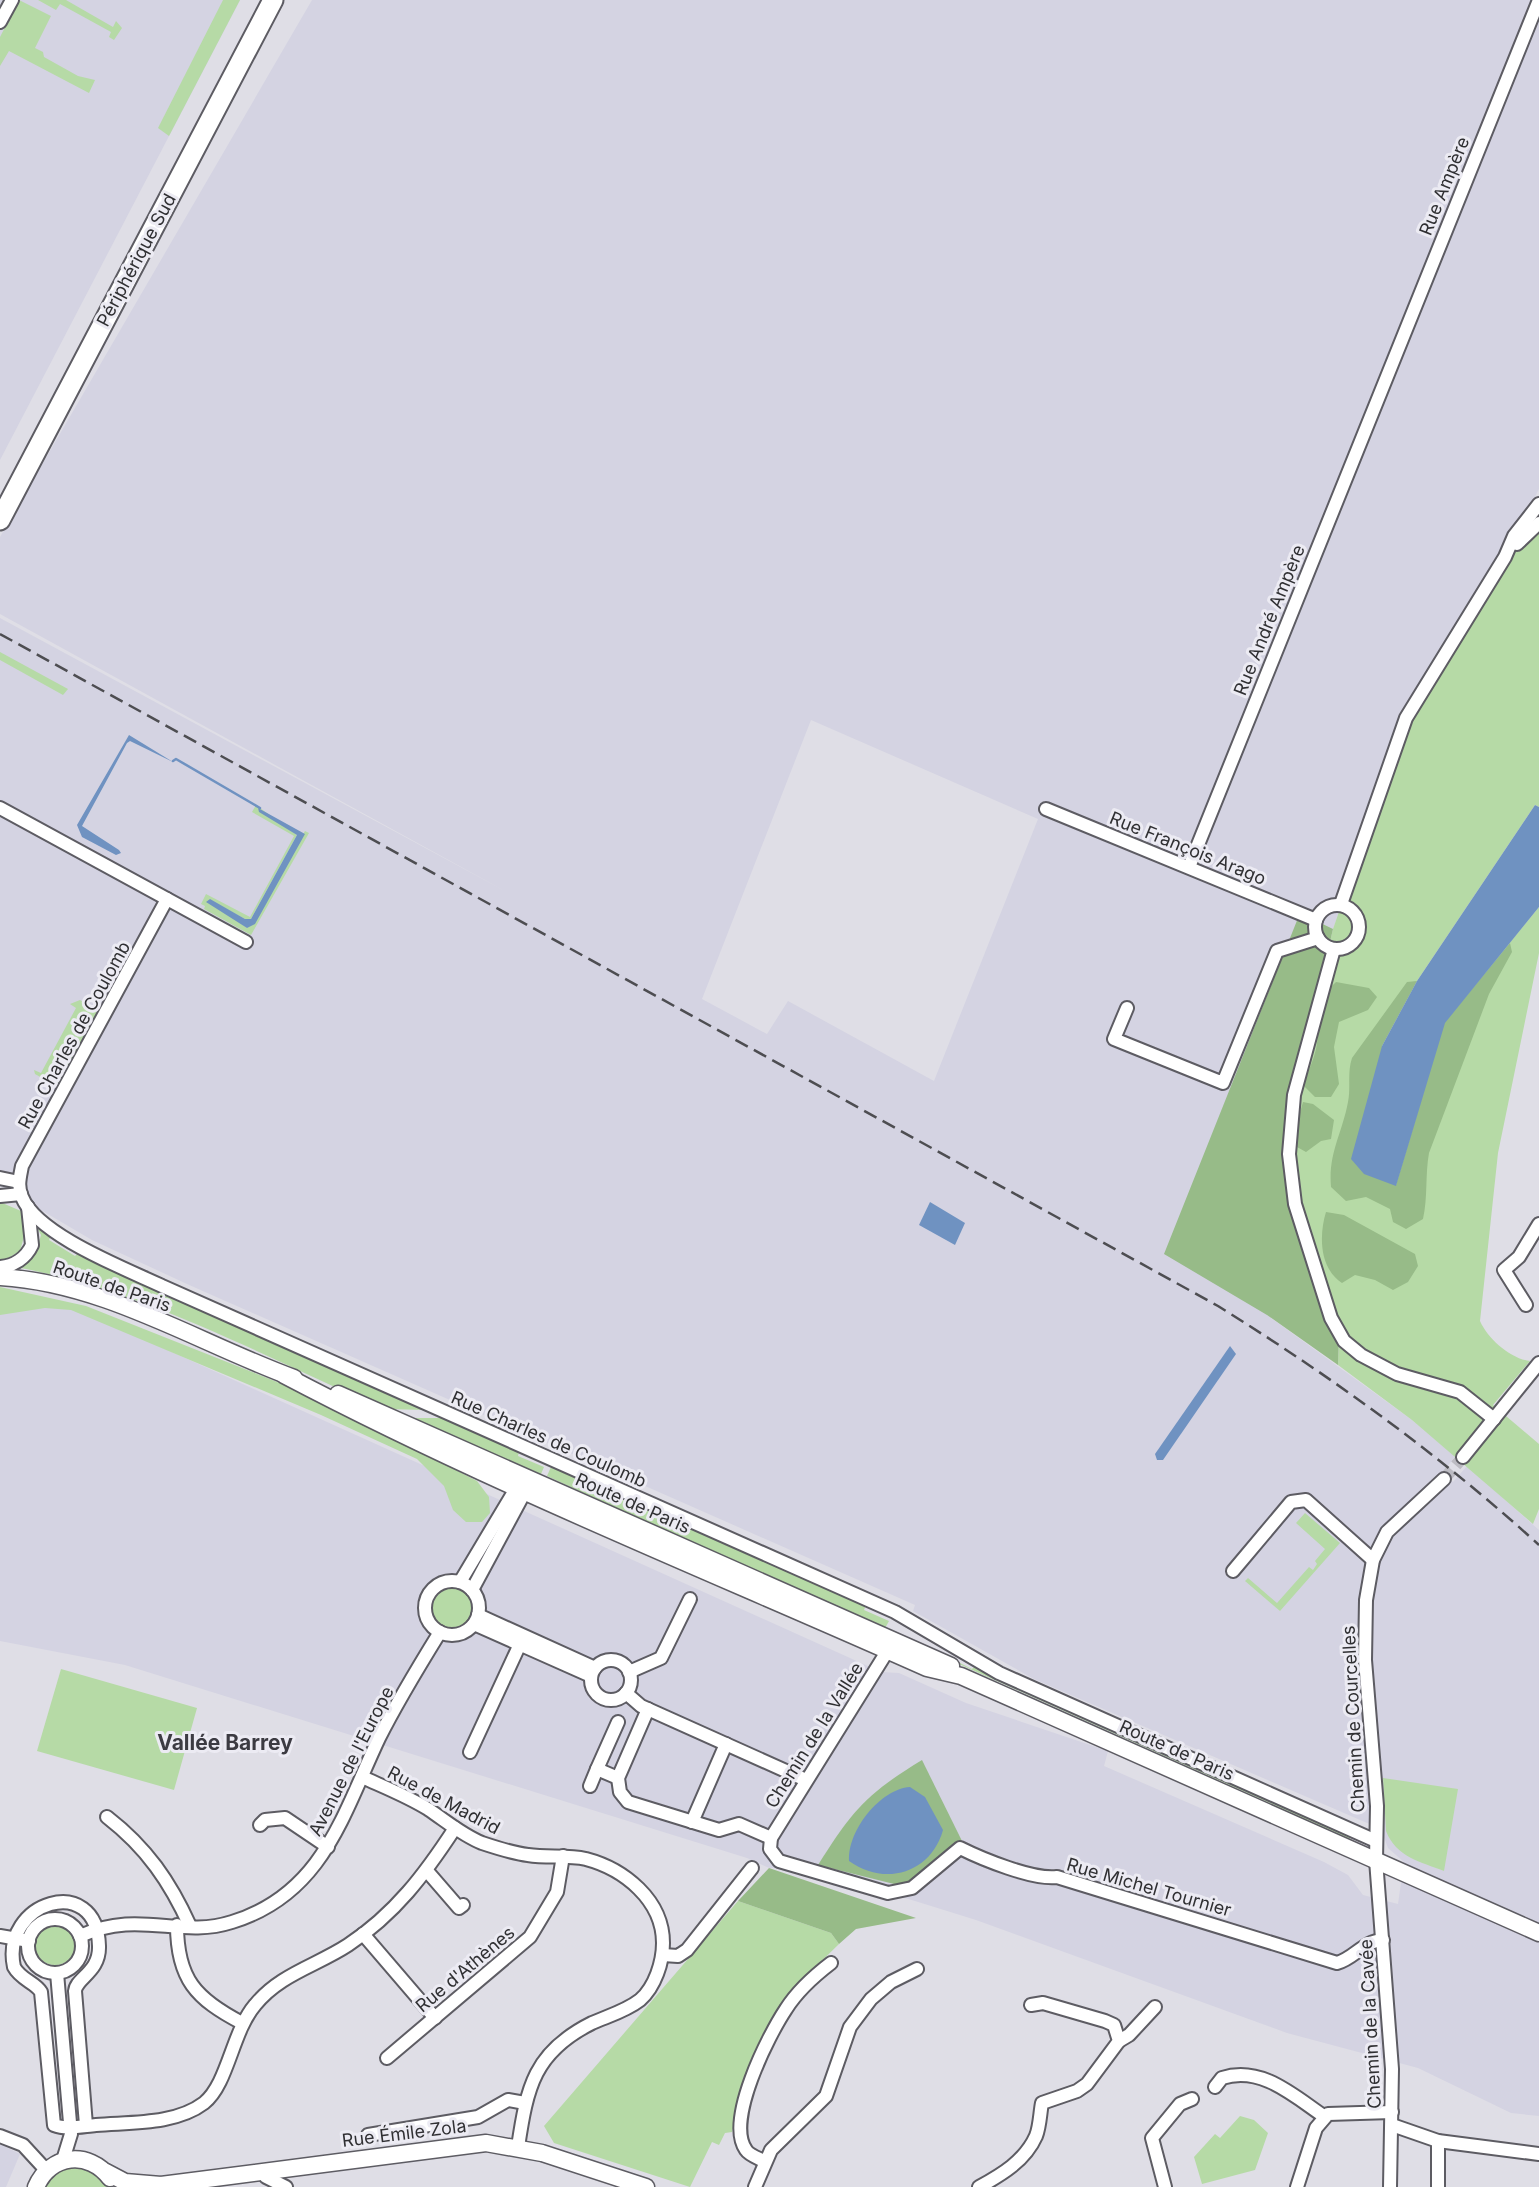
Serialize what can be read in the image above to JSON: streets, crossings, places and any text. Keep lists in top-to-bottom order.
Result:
{
  "streets": {
    "highway": ["Périphérique Sud"],
    "main road": ["Route de Paris", "Rue Émile Zola"],
    "street": [
      "Rue Ampère",
      "Rue André Ampère",
      "Rue François Arago",
      "Rue Charles de Coulomb",
      "Chemin de Courcelles",
      "Chemin de la Vallée",
      "Avenue de l'Europe",
      "Rue de Madrid",
      "Rue Michel Tournier",
      "Rue d'Athènes",
      "Chemin de la Cavée"
    ]
  },
  "crossings": [
    ["Rue Ampère", "Rue André Ampère"],
    ["Rue André Ampère", "Rue François Arago"],
    ["Rue Charles de Coulomb", "Chemin de Courcelles"],
    ["Route de Paris", "Chemin de Courcelles"],
    ["Route de Paris", "Chemin de la Vallée"],
    ["Route de Paris", "Chemin de la Cavée"],
    ["Chemin de Courcelles", "Chemin de la Cavée"],
    ["Chemin de la Vallée", "Rue Michel Tournier"],
    ["Avenue de l'Europe", "Rue de Madrid"],
    ["Rue de Madrid", "Rue d'Athènes"],
    ["Rue Michel Tournier", "Chemin de la Cavée"]
  ],
  "districts": ["Vallée Barrey"]
}
